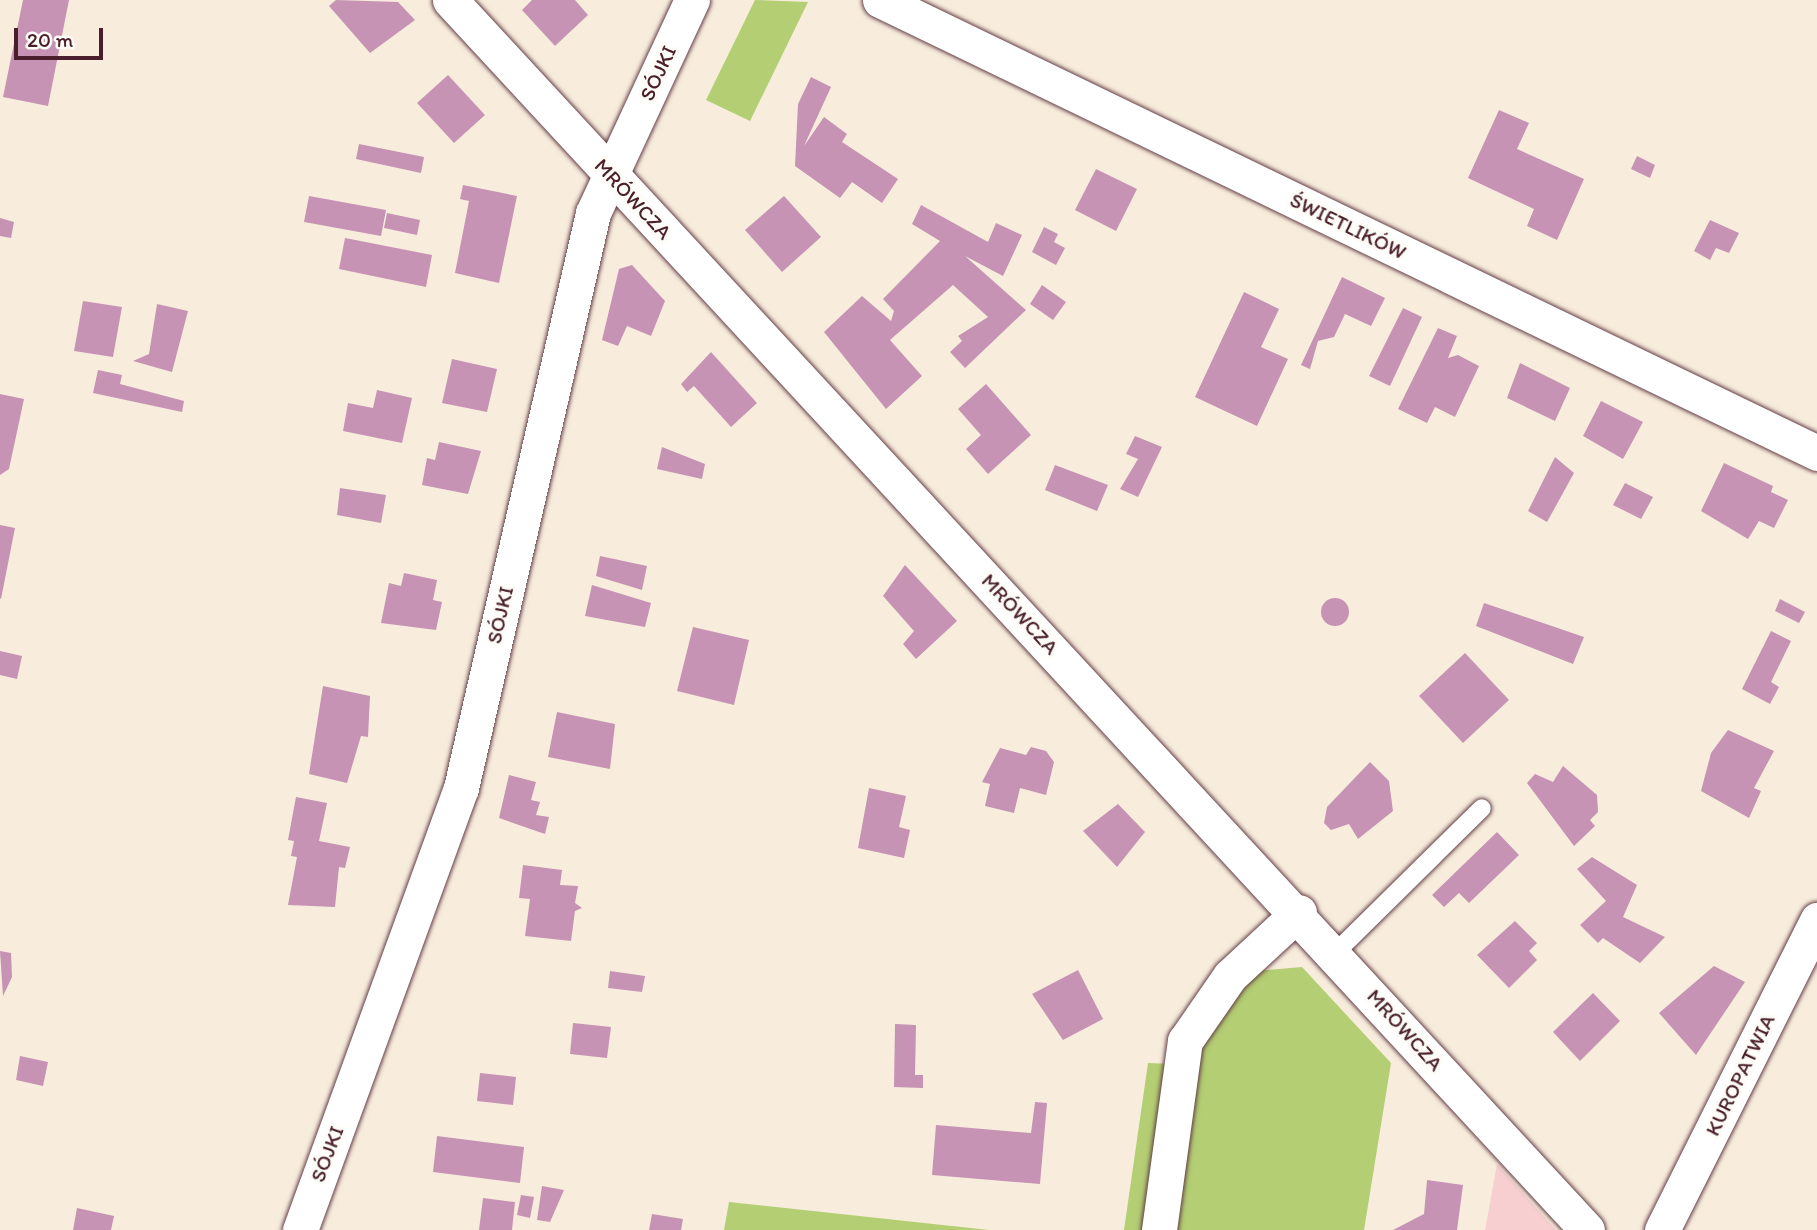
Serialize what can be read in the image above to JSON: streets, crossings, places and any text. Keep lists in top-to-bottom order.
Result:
{
  "streets": {
    "street": [
      "SÓJKI",
      "MRÓWCZA",
      "ŚWIETLIKÓW",
      "KUROPATWIA"
    ]
  },
  "crossings": [
    ["SÓJKI", "MRÓWCZA"]
  ],
  "scale_bar": "20 m"
}
